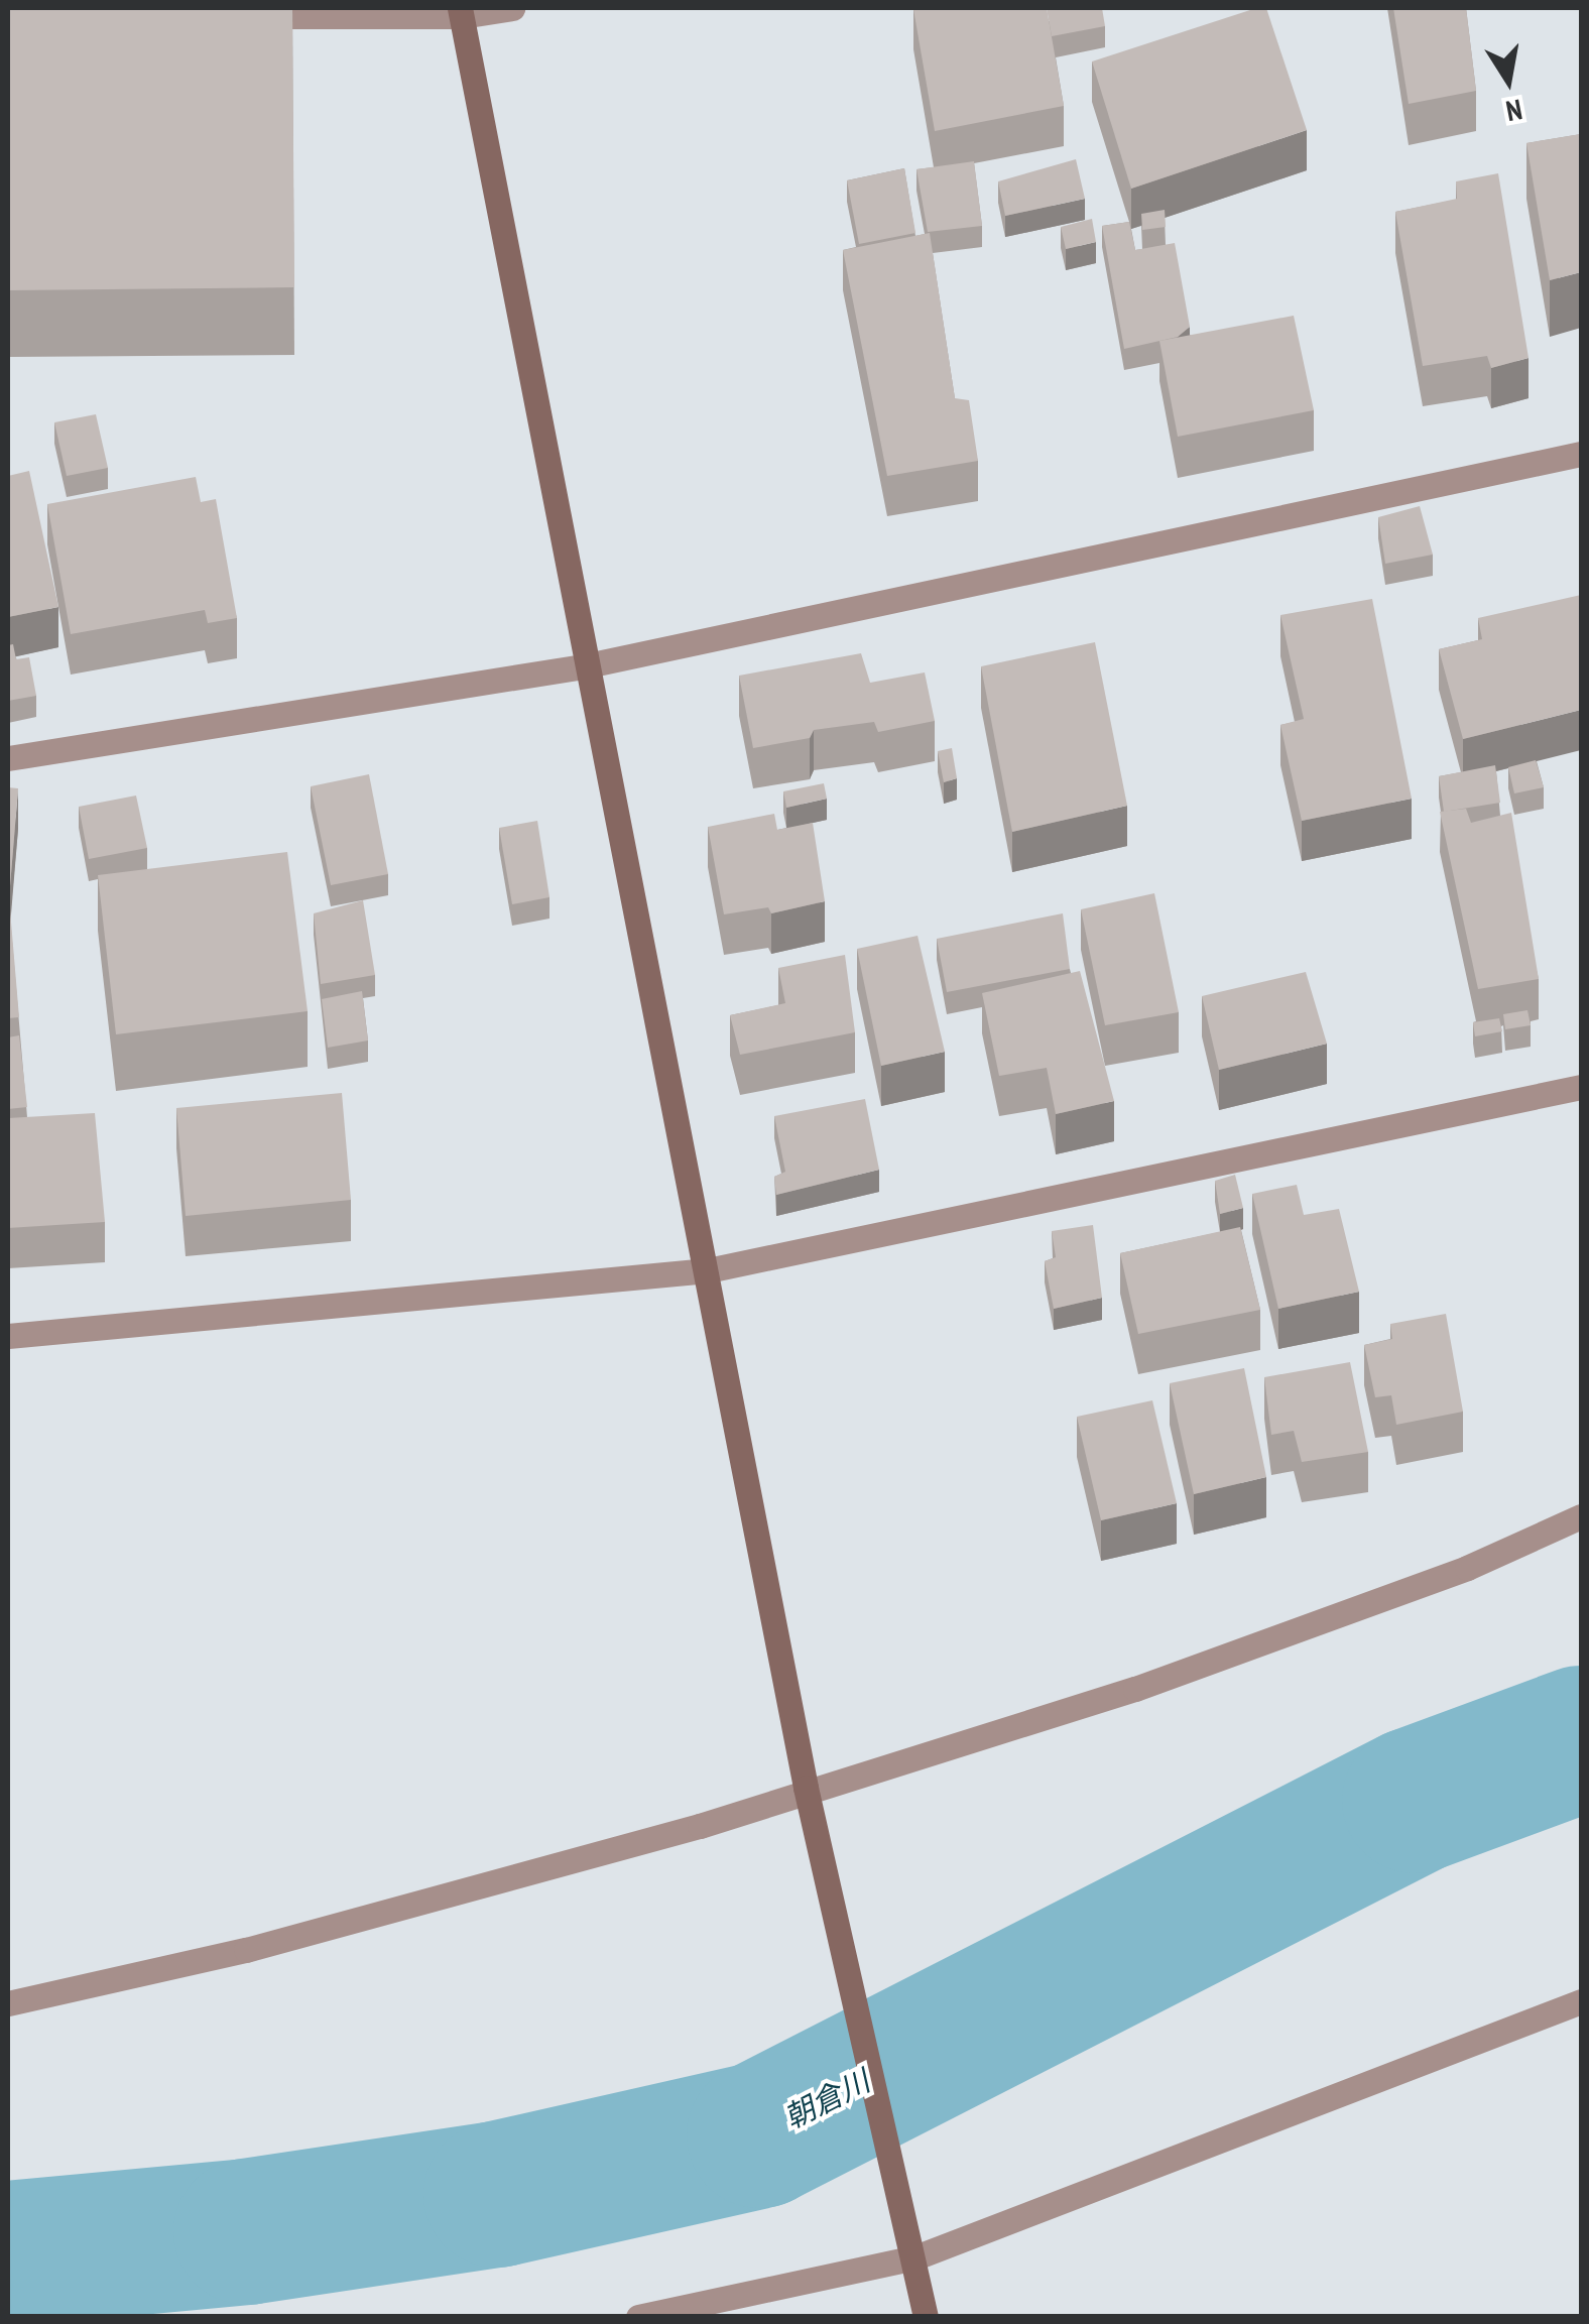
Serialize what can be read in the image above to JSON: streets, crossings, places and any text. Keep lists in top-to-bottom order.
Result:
{
  "water": ["朝倉川"],
  "north": "bottom"
}
